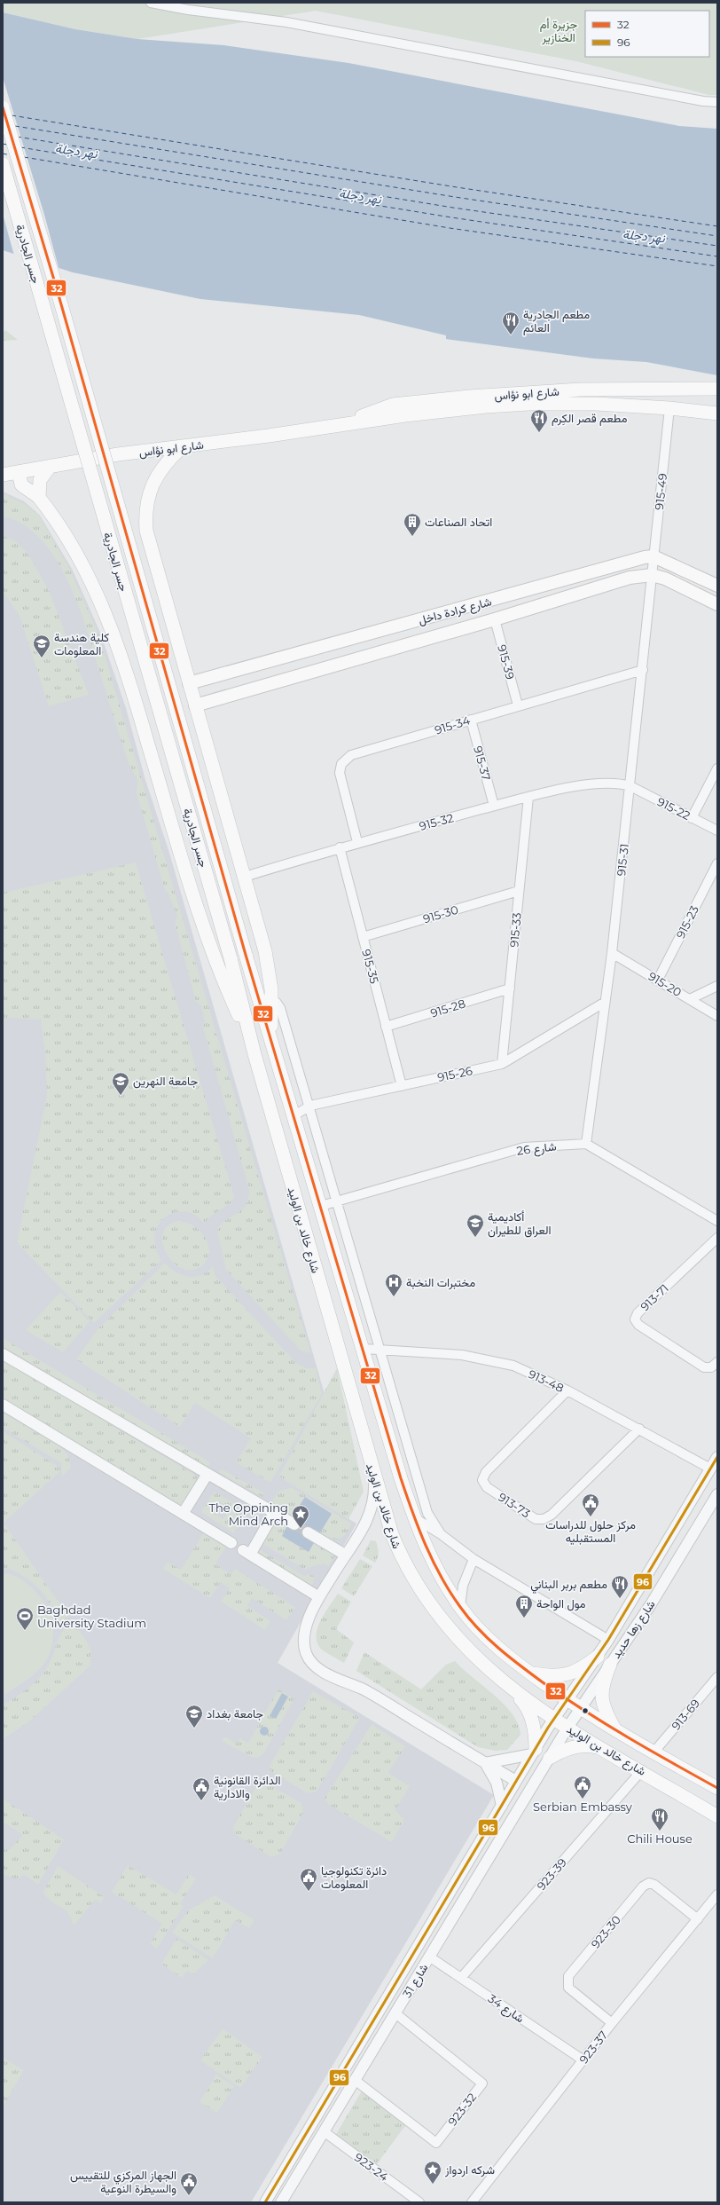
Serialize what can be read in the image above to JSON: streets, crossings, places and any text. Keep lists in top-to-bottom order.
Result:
{
  "streets": {
    "main road": [
      "جسر الجادرية",
      "شارع ابو نؤاس",
      "شارع كرادة داخل",
      "شارع خالد بن الوليد"
    ],
    "street": [
      "915-49",
      "915-39",
      "915-34",
      "915-37",
      "915-22",
      "915-32",
      "915-31",
      "915-30",
      "915-23",
      "915-33",
      "915-35",
      "915-20",
      "915-28",
      "915-26",
      "شارع 26",
      "913-71",
      "913-48",
      "913-73",
      "شارع زها حديد",
      "913-69",
      "923-39",
      "923-30",
      "شارع 31",
      "شارع 34",
      "923-37",
      "923-32",
      "923-24"
    ]
  },
  "crossings": [
    ["جسر الجادرية", "شارع خالد بن الوليد"],
    ["شارع ابو نؤاس", "915-49"],
    ["915-49", "شارع كرادة داخل"],
    ["915-49", "915-31"],
    ["شارع كرادة داخل", "915-39"],
    ["شارع كرادة داخل", "915-31"],
    ["915-39", "915-34"],
    ["915-34", "915-37"],
    ["915-34", "915-32"],
    ["915-34", "915-31"],
    ["915-37", "915-32"],
    ["915-22", "915-32"],
    ["915-22", "915-31"],
    ["915-32", "915-31"],
    ["915-32", "915-33"],
    ["915-32", "915-35"],
    ["915-31", "915-20"],
    ["915-31", "915-26"],
    ["915-31", "شارع 26"],
    ["915-30", "915-33"],
    ["915-30", "915-35"],
    ["915-23", "915-20"],
    ["915-33", "915-28"],
    ["915-33", "915-26"],
    ["915-35", "915-28"],
    ["915-35", "915-26"],
    ["915-26", "شارع خالد بن الوليد"],
    ["شارع 26", "شارع خالد بن الوليد"],
    ["شارع خالد بن الوليد", "913-48"],
    ["شارع خالد بن الوليد", "شارع زها حديد"],
    ["شارع خالد بن الوليد", "913-69"],
    ["شارع خالد بن الوليد", "923-39"],
    ["شارع خالد بن الوليد", "شارع 31"],
    ["913-48", "913-73"],
    ["913-48", "شارع زها حديد"],
    ["شارع زها حديد", "شارع 31"],
    ["923-39", "شارع 34"],
    ["923-30", "923-37"],
    ["شارع 31", "شارع 34"],
    ["شارع 31", "923-32"],
    ["شارع 31", "923-24"],
    ["شارع 34", "923-37"]
  ],
  "water": ["نهر دجلة"],
  "parks": ["جزيرة أم الخنازير"],
  "places": {
    "restaurant": [
      "مطعم الجادرية العائم",
      "مطعم قصر الكِرم",
      "مطعم بربر البناني",
      "Chili House"
    ],
    "building": ["اتحاد الصناعات", "مول الواحة"],
    "school or university": [
      "كلية هندسة المعلومات",
      "جامعة النهرين",
      "أكاديمية العراق للطيران",
      "جامعة بغداد"
    ],
    "hospital": ["مختبرات النخبة"],
    "public building": [
      "مركز حلول للدراسات المستقبليه",
      "Serbian Embassy",
      "الدائرة القانونية والادارية",
      "دائرة تكنولوجيا المعلومات",
      "الجهاز المركزي للتقييس والسيطرة النوعية"
    ],
    "place": ["The Oppining Mind Arch", "شركه اردواز"],
    "sports": ["Baghdad University Stadium"]
  },
  "lines": ["transit line 32", "transit line 96"],
  "legend": ["32", "96"]
}
